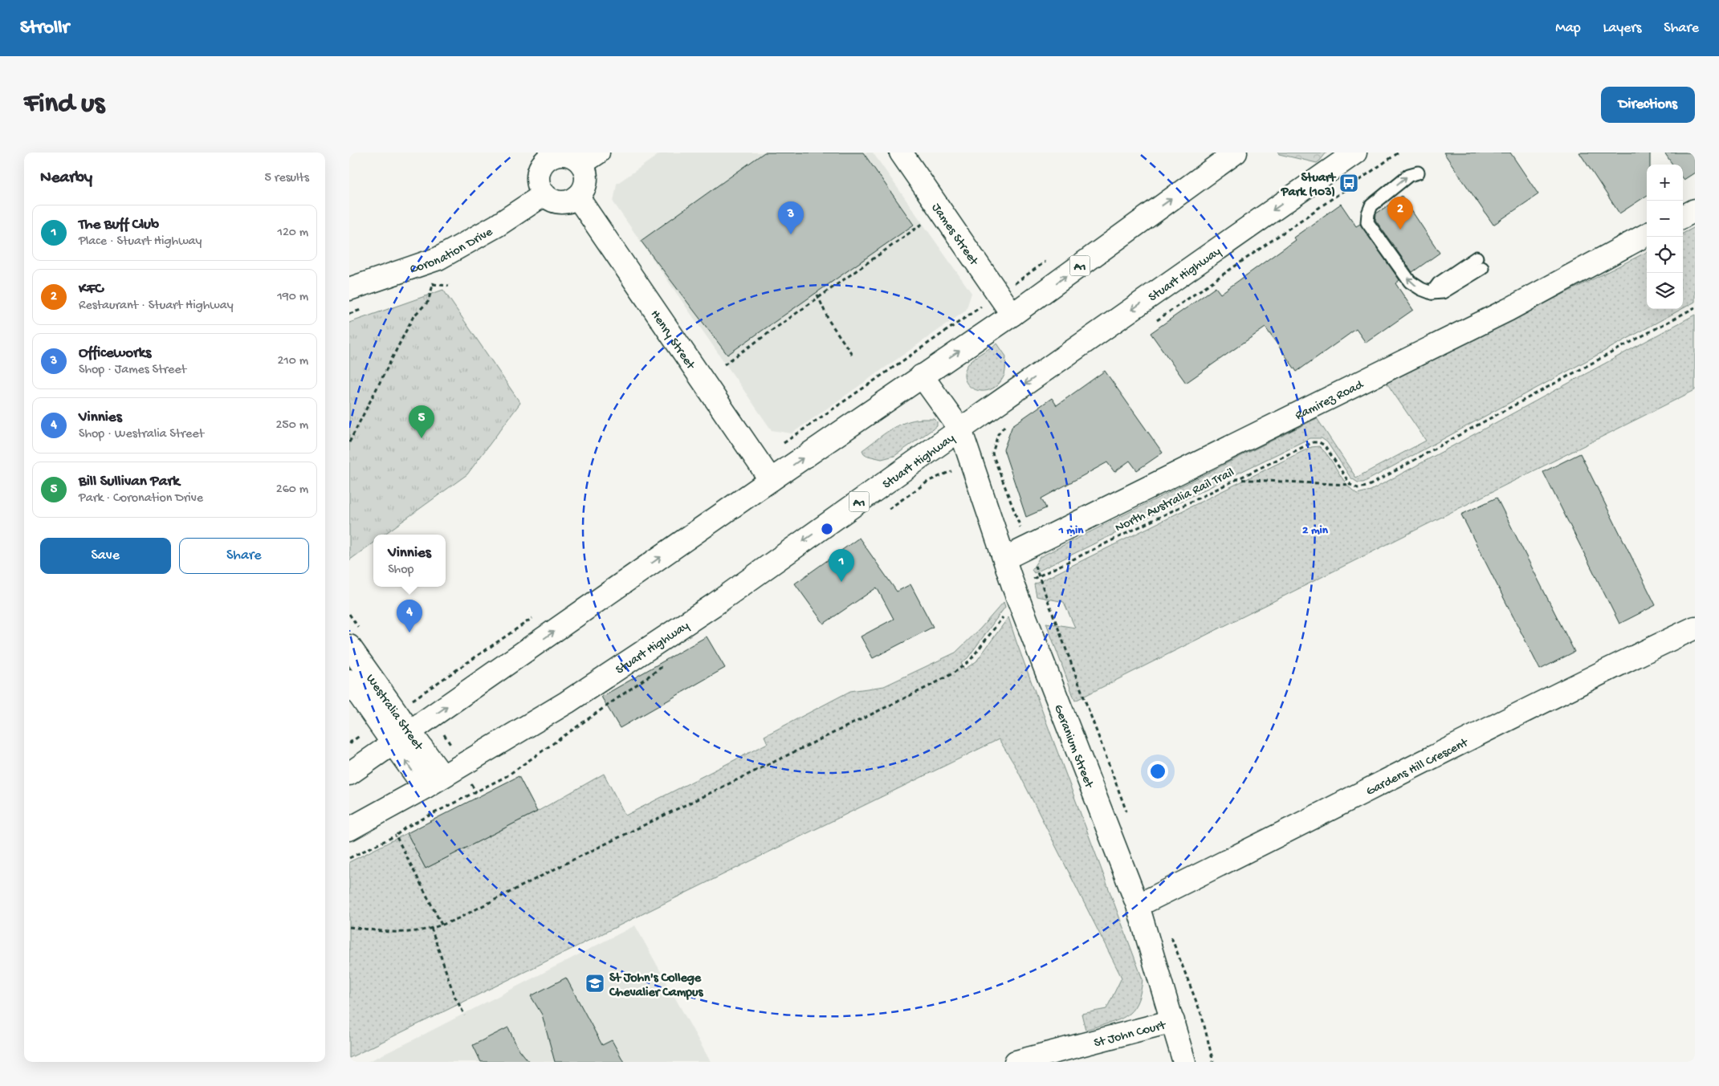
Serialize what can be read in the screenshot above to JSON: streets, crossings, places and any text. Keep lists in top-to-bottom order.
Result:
{
  "streets": {
    "main road": [
      "James Street",
      "Coronation Drive",
      "A1",
      "Stuart Highway",
      "Henry Street",
      "Ramirez Road",
      "Westralia Street",
      "Geranium Street",
      "Gardens Hill Crescent",
      "St John Court"
    ],
    "path": ["North Australia Rail Trail"]
  },
  "crossings": [
    ["James Street", "A1"],
    ["Coronation Drive", "Henry Street"],
    ["A1", "Henry Street"],
    ["A1", "Westralia Street"],
    ["A1", "Geranium Street"],
    ["Stuart Highway", "Westralia Street"],
    ["Stuart Highway", "Geranium Street"],
    ["Ramirez Road", "Geranium Street"],
    ["North Australia Rail Trail", "Geranium Street"],
    ["Geranium Street", "Gardens Hill Crescent"],
    ["Geranium Street", "St John Court"]
  ],
  "places": {
    "bus stop": ["Stuart Park (103)"],
    "school or university": ["St John's College Chevalier Campus"]
  },
  "page": {
    "header": "Strollr",
    "nav": ["Map", "Layers", "Share"],
    "buttons": [
      "Directions",
      ["Save", "Share"]
    ],
    "title": "Find us",
    "heading": ["Nearby", "5 results"],
    "map_buttons": ["+", "−"],
    "pins": [
      "2",
      "3",
      "5",
      "1",
      "4"
    ],
    "list": [
      {
        "mark": "1",
        "name": "The Buff Club",
        "note": "Place · Stuart Highway",
        "value": "120 m"
      },
      {
        "mark": "2",
        "name": "KFC",
        "note": "Restaurant · Stuart Highway",
        "value": "190 m"
      },
      {
        "mark": "3",
        "name": "Officeworks",
        "note": "Shop · James Street",
        "value": "210 m"
      },
      {
        "mark": "4",
        "name": "Vinnies",
        "note": "Shop · Westralia Street",
        "value": "250 m"
      },
      {
        "mark": "5",
        "name": "Bill Sullivan Park",
        "note": "Park · Coronation Drive",
        "value": "260 m"
      }
    ],
    "popup": ["Vinnies", "Shop"]
  },
  "rings": ["1 min", "2 min"]
}
